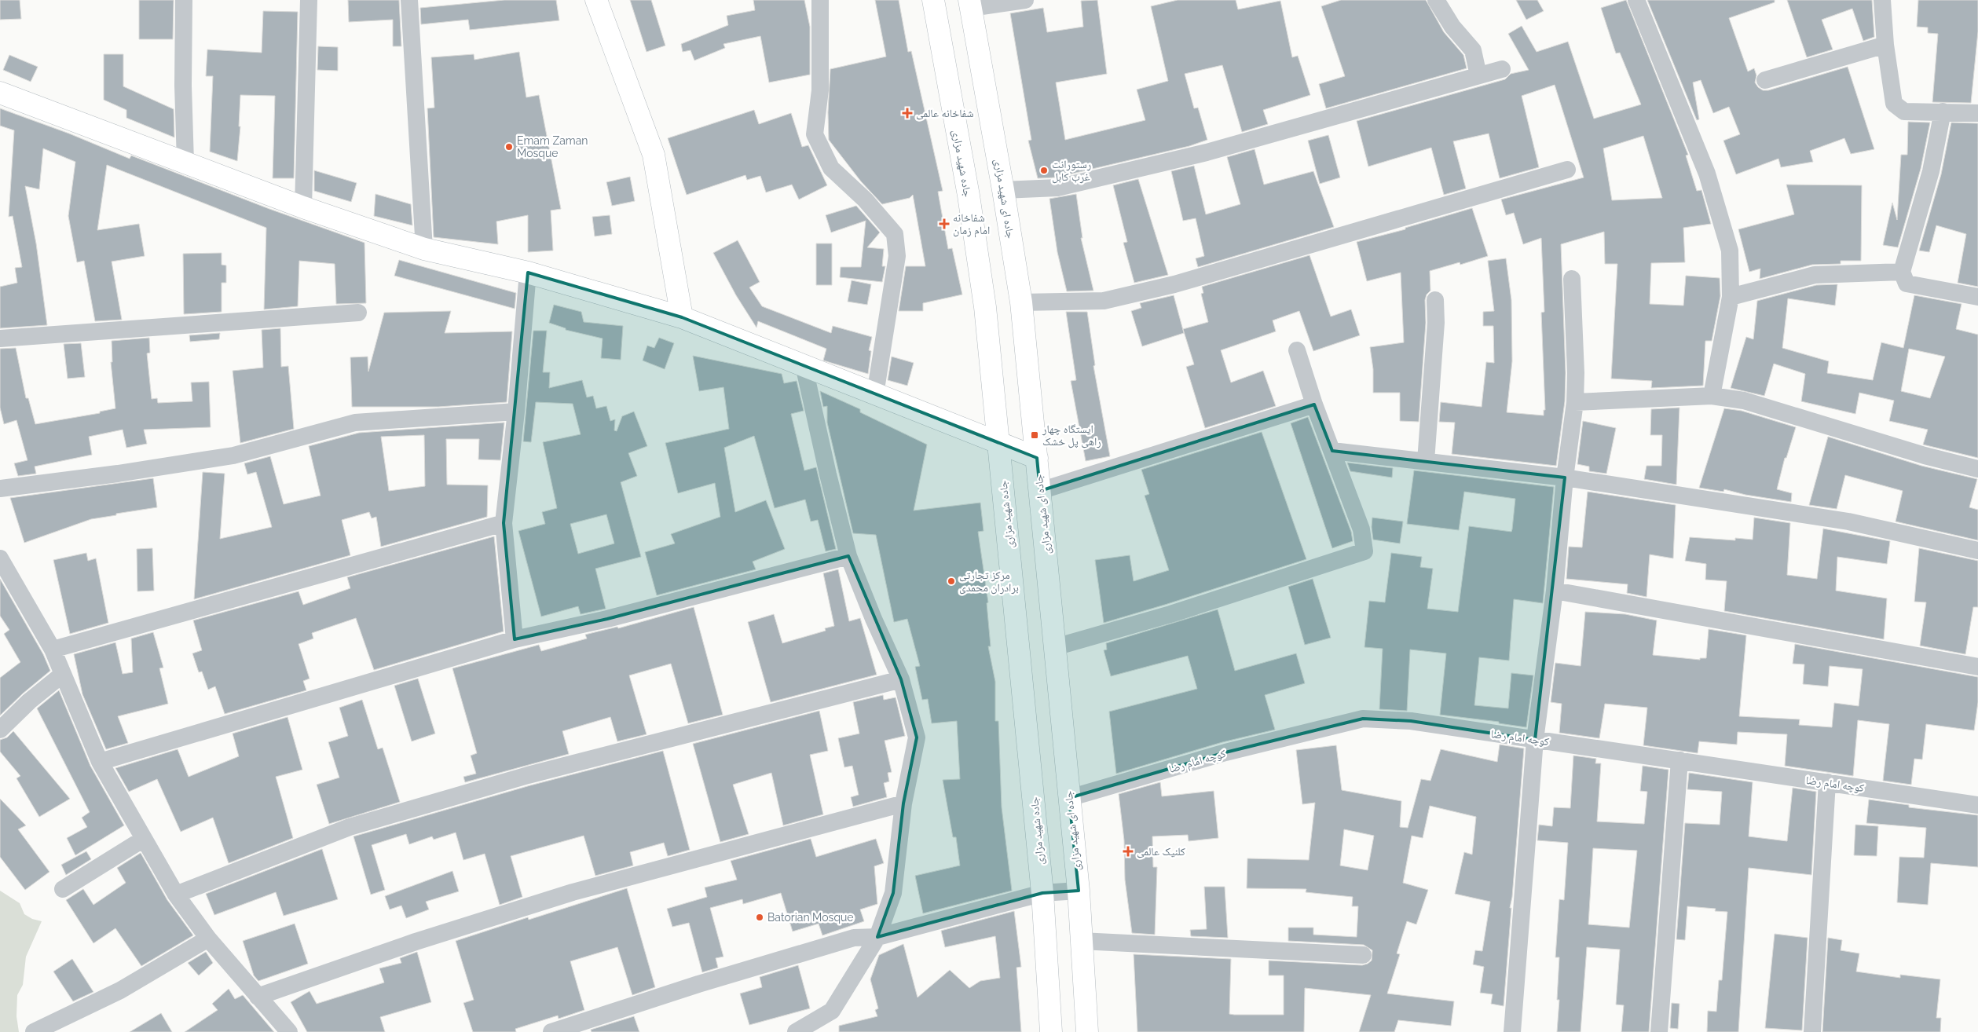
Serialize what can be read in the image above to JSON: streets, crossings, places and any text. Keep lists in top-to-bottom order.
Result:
{
  "streets": {
    "main road": ["جاده شهید مزاری", "جاده ای شهید مزاری"],
    "street": ["کوچه امام رضا"]
  },
  "crossings": [
    ["جاده ای شهید مزاری", "کوچه امام رضا"]
  ],
  "places": {
    "health": ["شفاخانه عالمی", "شفاخانه امام زمان", "کلنیک عالمی"],
    "other": [
      "Emam Zaman Mosque",
      "رستورانت غرب کابل",
      "مرکز تجارتی برادران محمدی",
      "Batorian Mosque"
    ],
    "transit": ["ایستگاه چهار راهی پل خشک"]
  }
}
